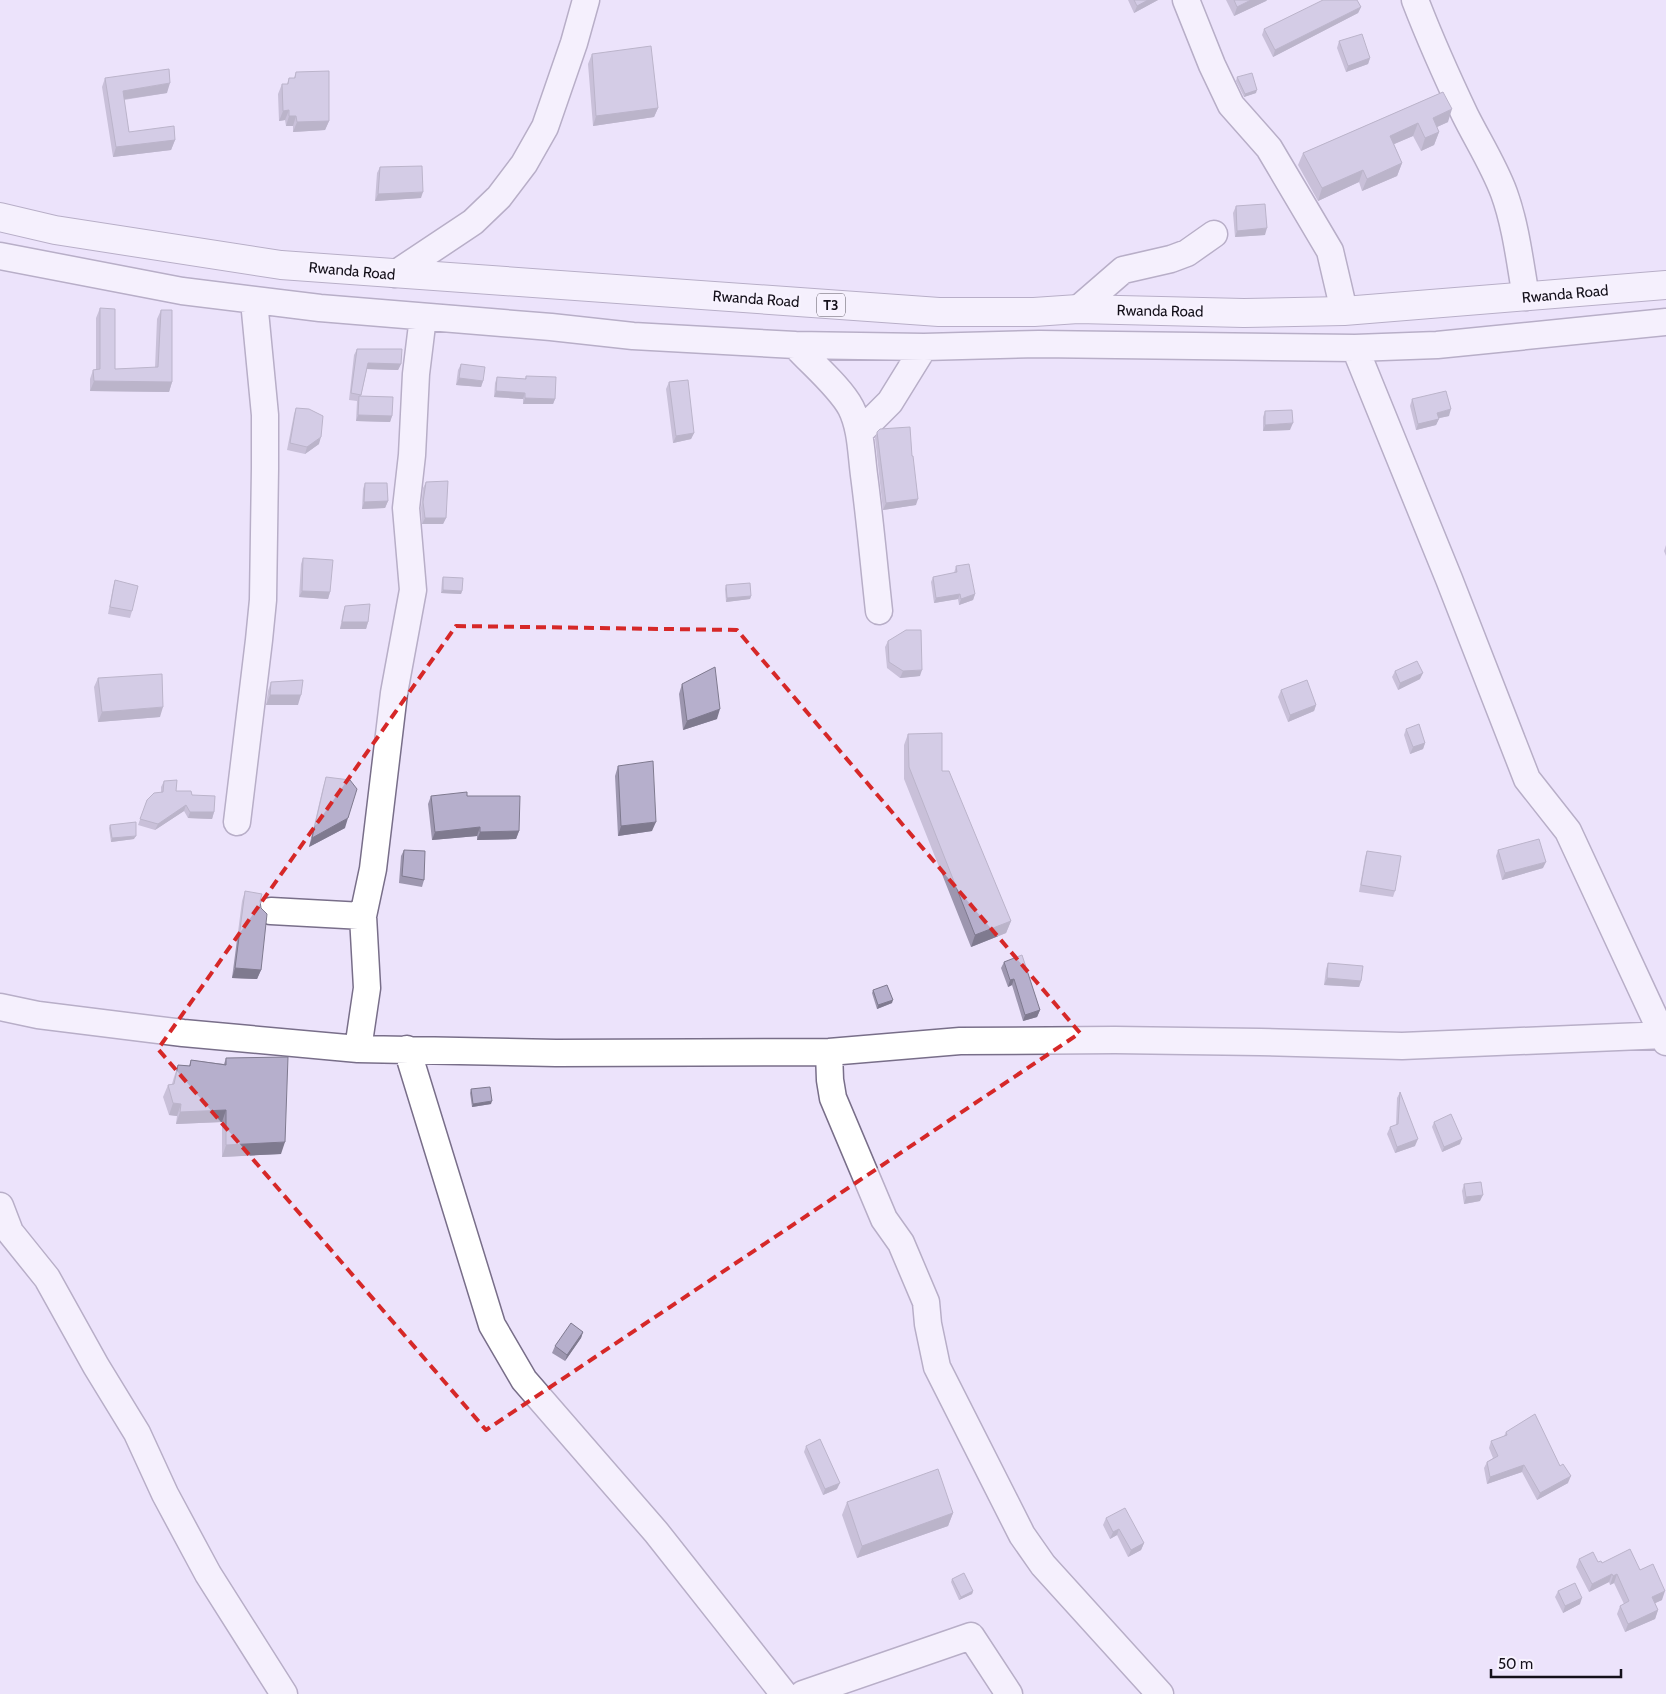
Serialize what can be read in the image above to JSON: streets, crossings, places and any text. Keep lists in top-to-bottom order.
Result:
{
  "streets": {
    "highway": ["Rwanda Road", "T3"]
  },
  "scale_bar": "50 m"
}
